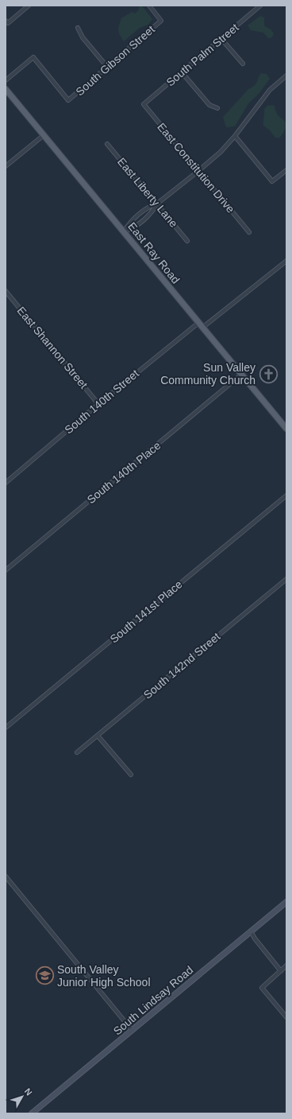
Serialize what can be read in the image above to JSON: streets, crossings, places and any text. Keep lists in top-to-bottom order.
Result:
{
  "streets": {
    "main road": ["East Ray Road", "South Lindsay Road"],
    "street": [
      "South Palm Street",
      "South Gibson Street",
      "East Constitution Drive",
      "East Liberty Lane",
      "East Shannon Street",
      "South 140th Street",
      "South 140th Place",
      "South 141st Place",
      "South 142nd Street"
    ]
  },
  "crossings": [
    ["South Palm Street", "East Constitution Drive"],
    ["East Ray Road", "South 140th Street"],
    ["East Ray Road", "South 140th Place"],
    ["East Shannon Street", "South 140th Street"]
  ],
  "places": {
    "church": ["Sun Valley Community Church"],
    "school or university": ["South Valley Junior High School"]
  },
  "north": "top right"
}
